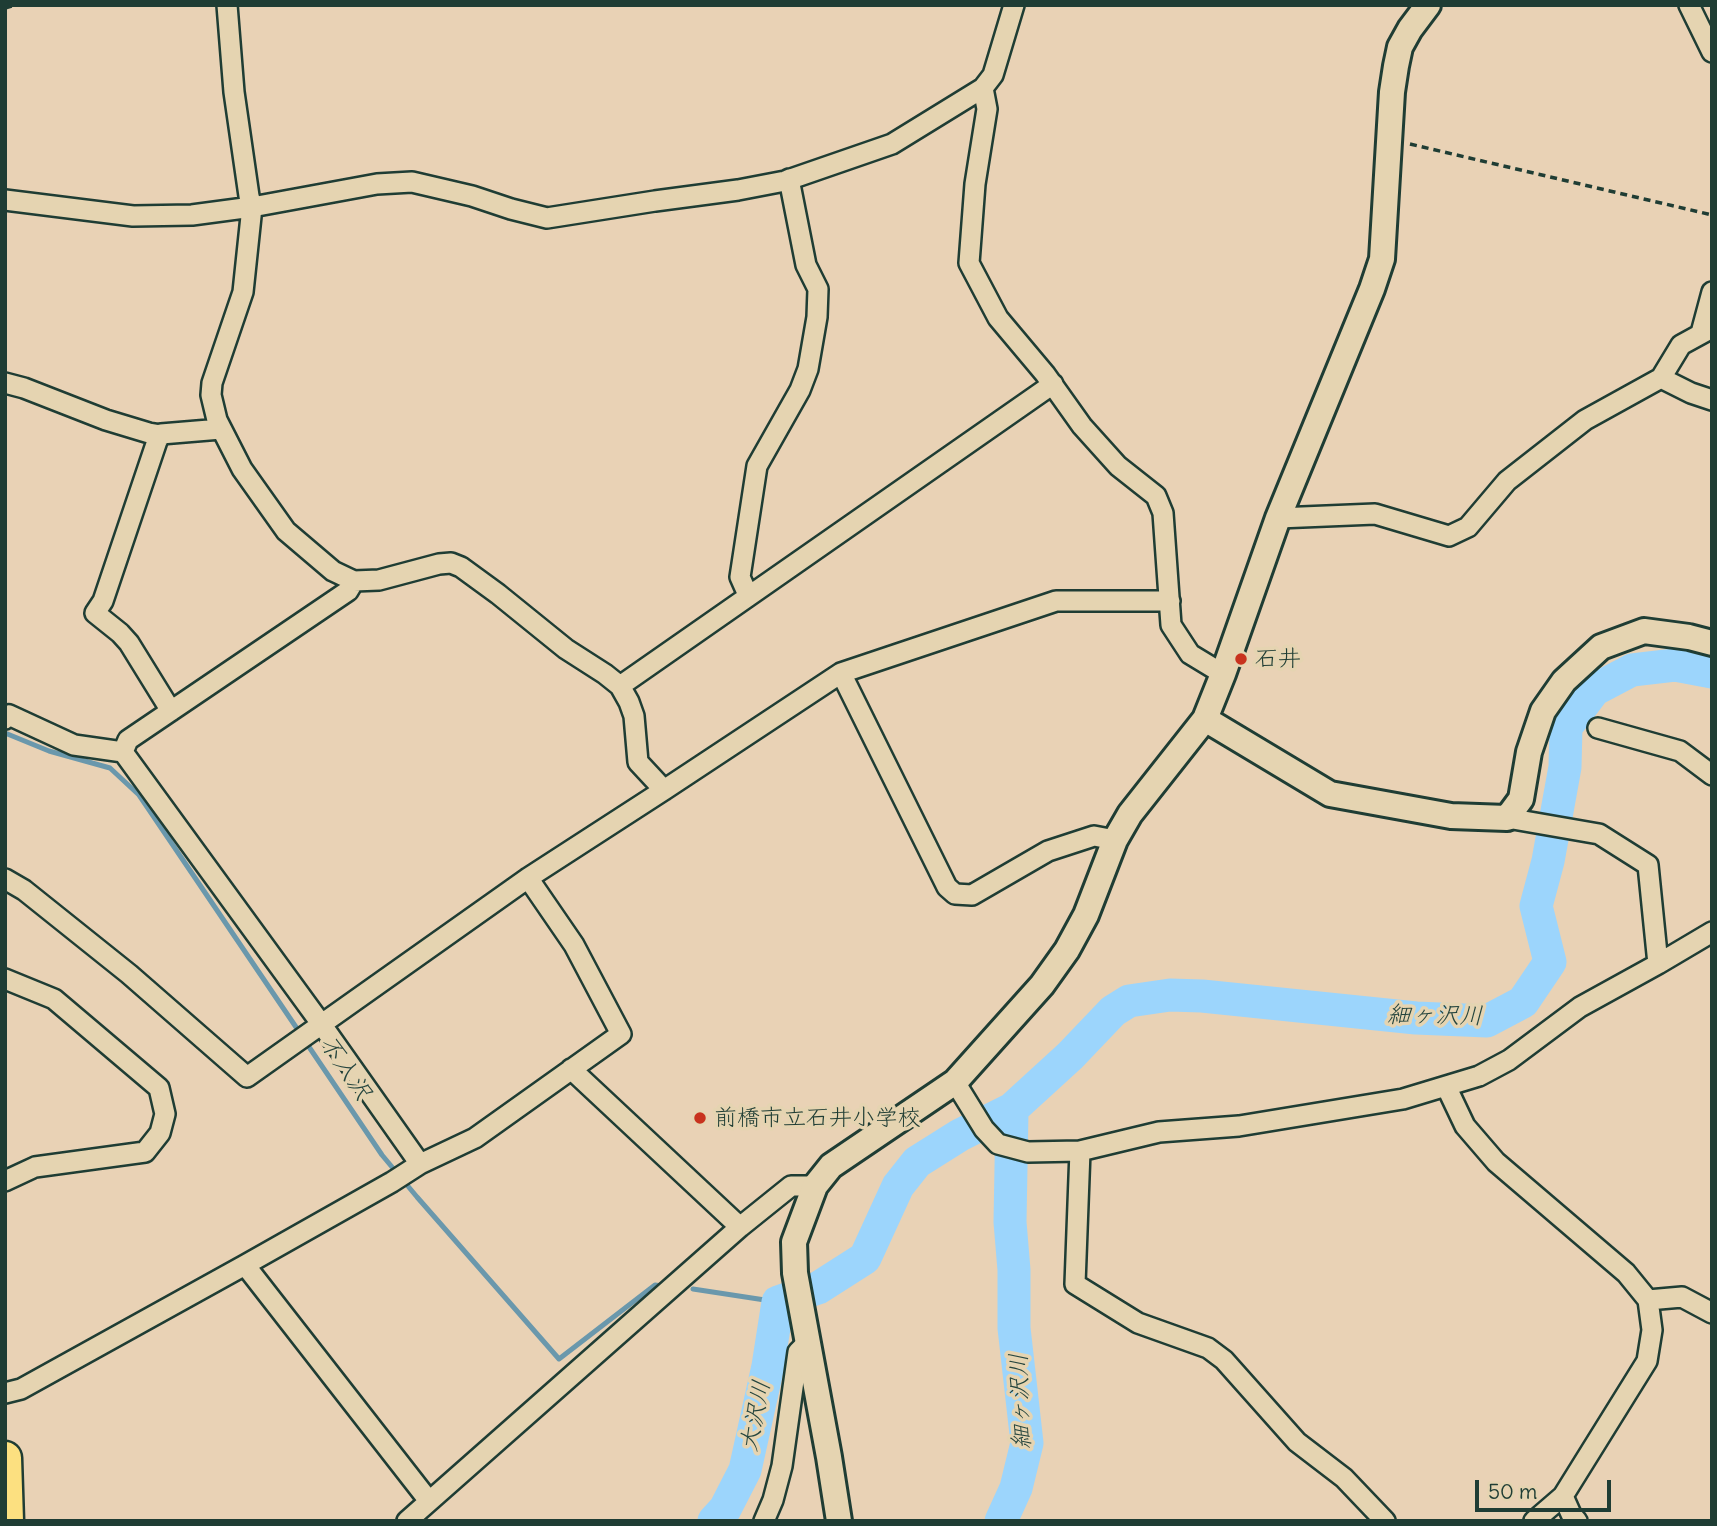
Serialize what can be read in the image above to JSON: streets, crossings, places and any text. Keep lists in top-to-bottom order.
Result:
{
  "water": ["細ヶ沢川", "不入沢", "大沢川"],
  "places": ["石井", "前橋市立石井小学校"],
  "scale_bar": "50 m"
}
